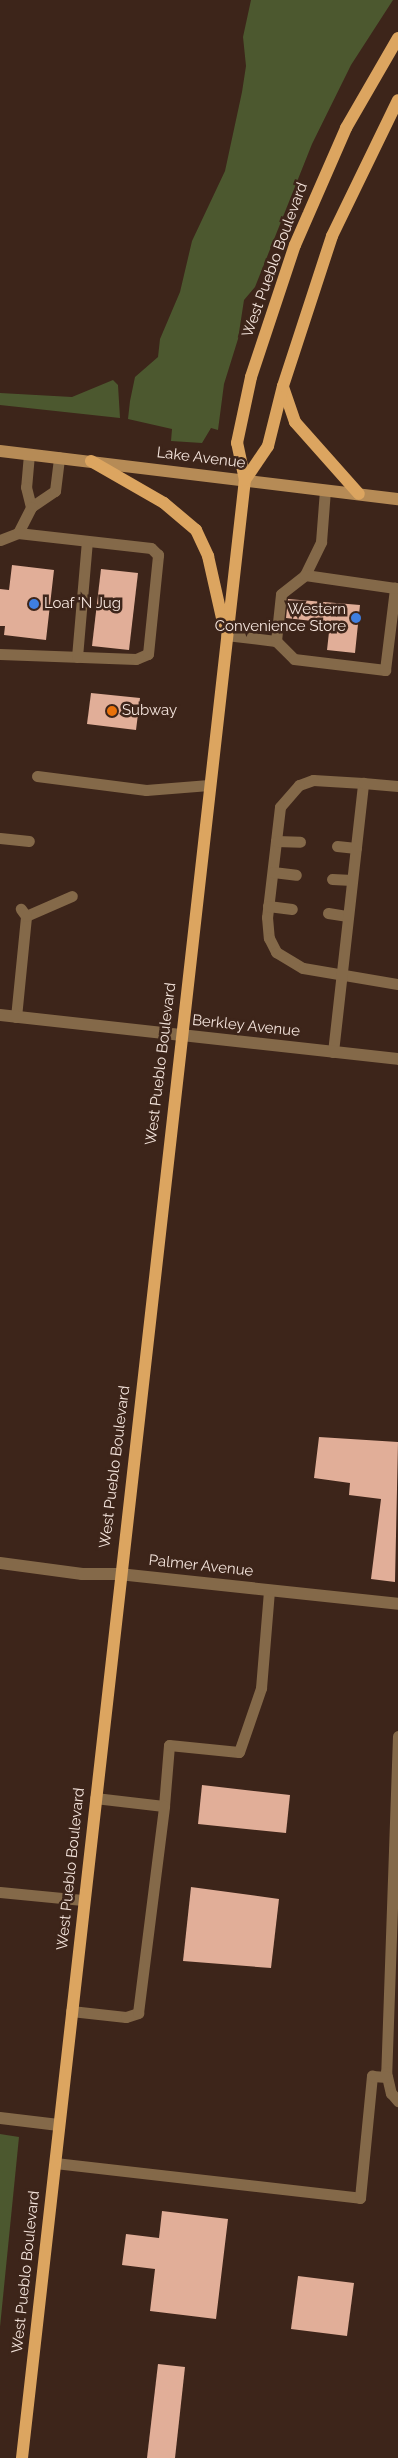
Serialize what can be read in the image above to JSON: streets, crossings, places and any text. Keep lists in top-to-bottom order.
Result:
{
  "streets": {
    "main road": ["West Pueblo Boulevard", "Lake Avenue"],
    "street": ["Berkley Avenue", "Palmer Avenue"]
  },
  "crossings": [
    ["West Pueblo Boulevard", "Lake Avenue"],
    ["West Pueblo Boulevard", "Berkley Avenue"],
    ["West Pueblo Boulevard", "Palmer Avenue"]
  ],
  "places": ["Loaf 'N Jug", "Western Convenience Store", "Subway"]
}
